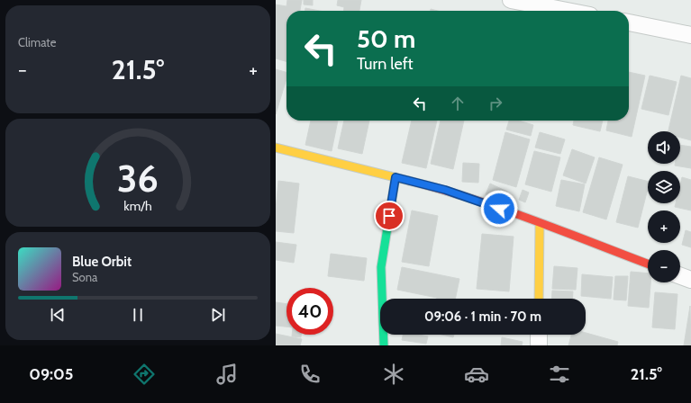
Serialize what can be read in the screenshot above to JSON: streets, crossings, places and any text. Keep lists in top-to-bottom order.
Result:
{
  "page": {
    "tile": "Climate",
    "turn": ["50 m", "Turn left"],
    "heat": ["−", "21.5°", "+"],
    "map_buttons": ["+", "−"],
    "song": ["Blue Orbit", "Sona"],
    "limit": "40",
    "trip": "09:06 · 1 min · 70 m",
    "tabs": ["09:05", "21.5°"],
    "gauge": ["36", "km/h"]
  }
}
